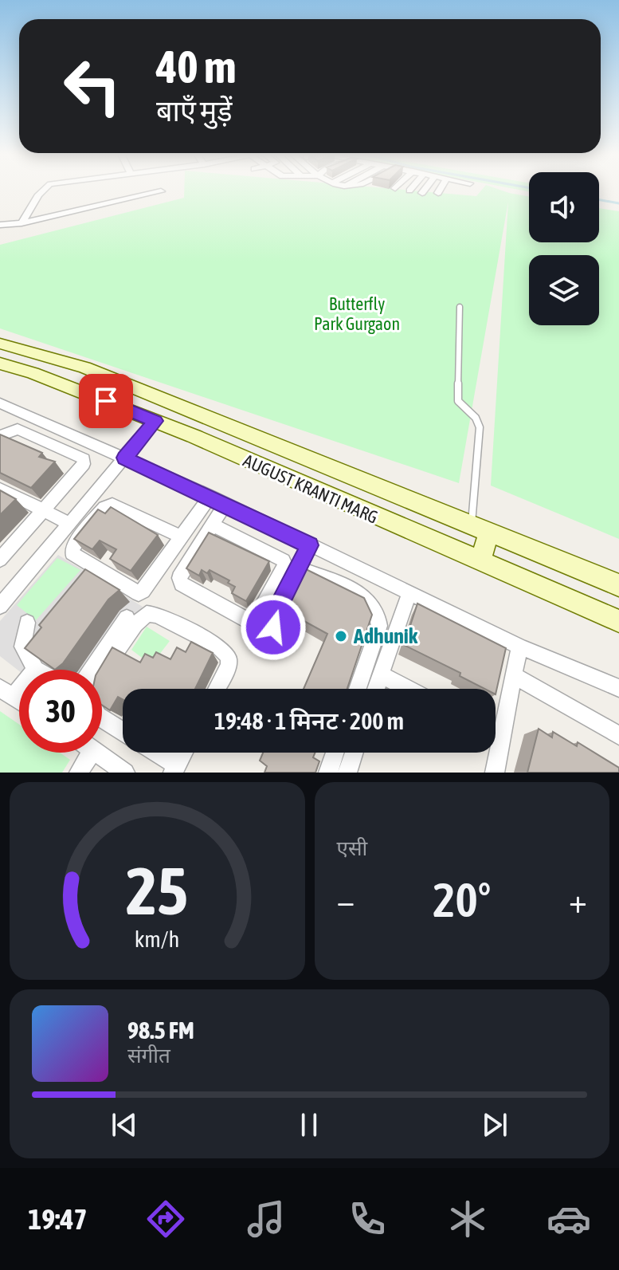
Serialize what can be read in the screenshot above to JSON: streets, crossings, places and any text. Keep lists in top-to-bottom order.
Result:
{
  "streets": {
    "main road": ["AUGUST KRANTI MARG"]
  },
  "parks": ["Butterfly Park Gurgaon"],
  "places": ["Adhunik"],
  "page": {
    "turn": ["40 m", "बाएँ मुड़ें"],
    "limit": "30",
    "trip": "19:48 · 1 मिनट · 200 m",
    "tile": "एसी",
    "heat": ["−", "20°", "+"],
    "song": ["98.5 FM", "संगीत"],
    "tabs": "19:47",
    "gauge": ["25", "km/h"]
  }
}
